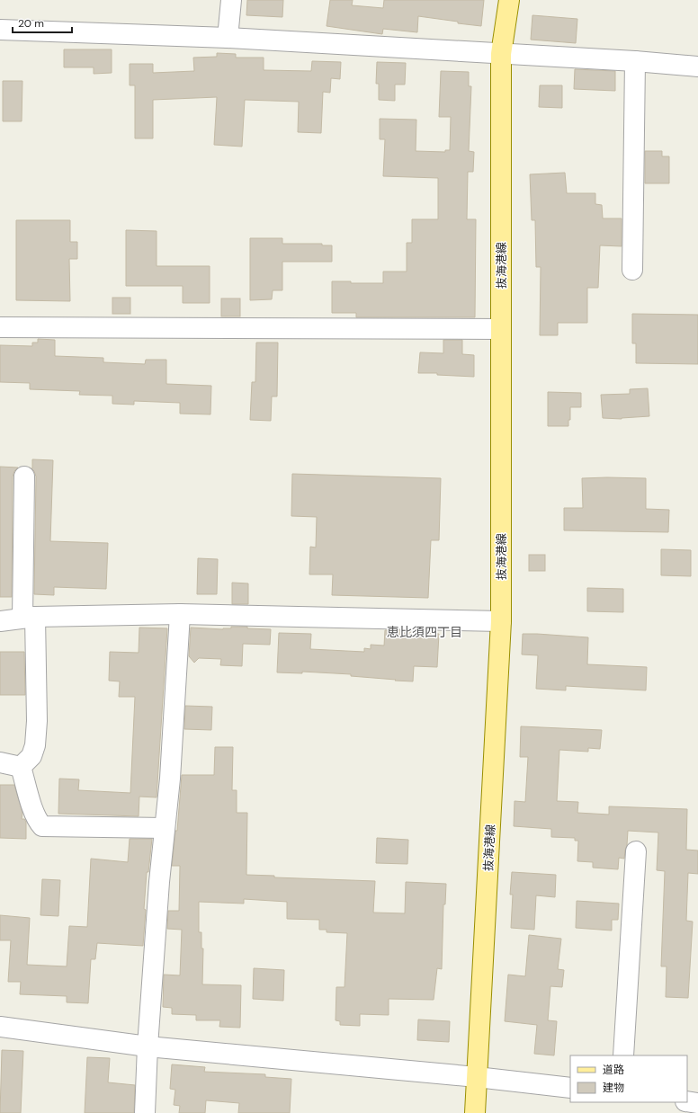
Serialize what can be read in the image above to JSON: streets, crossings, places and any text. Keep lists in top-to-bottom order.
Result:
{
  "streets": {
    "main road": ["抜海港線"]
  },
  "districts": ["恵比須四丁目"],
  "legend": ["道路", "建物"],
  "scale_bar": "20 m"
}
